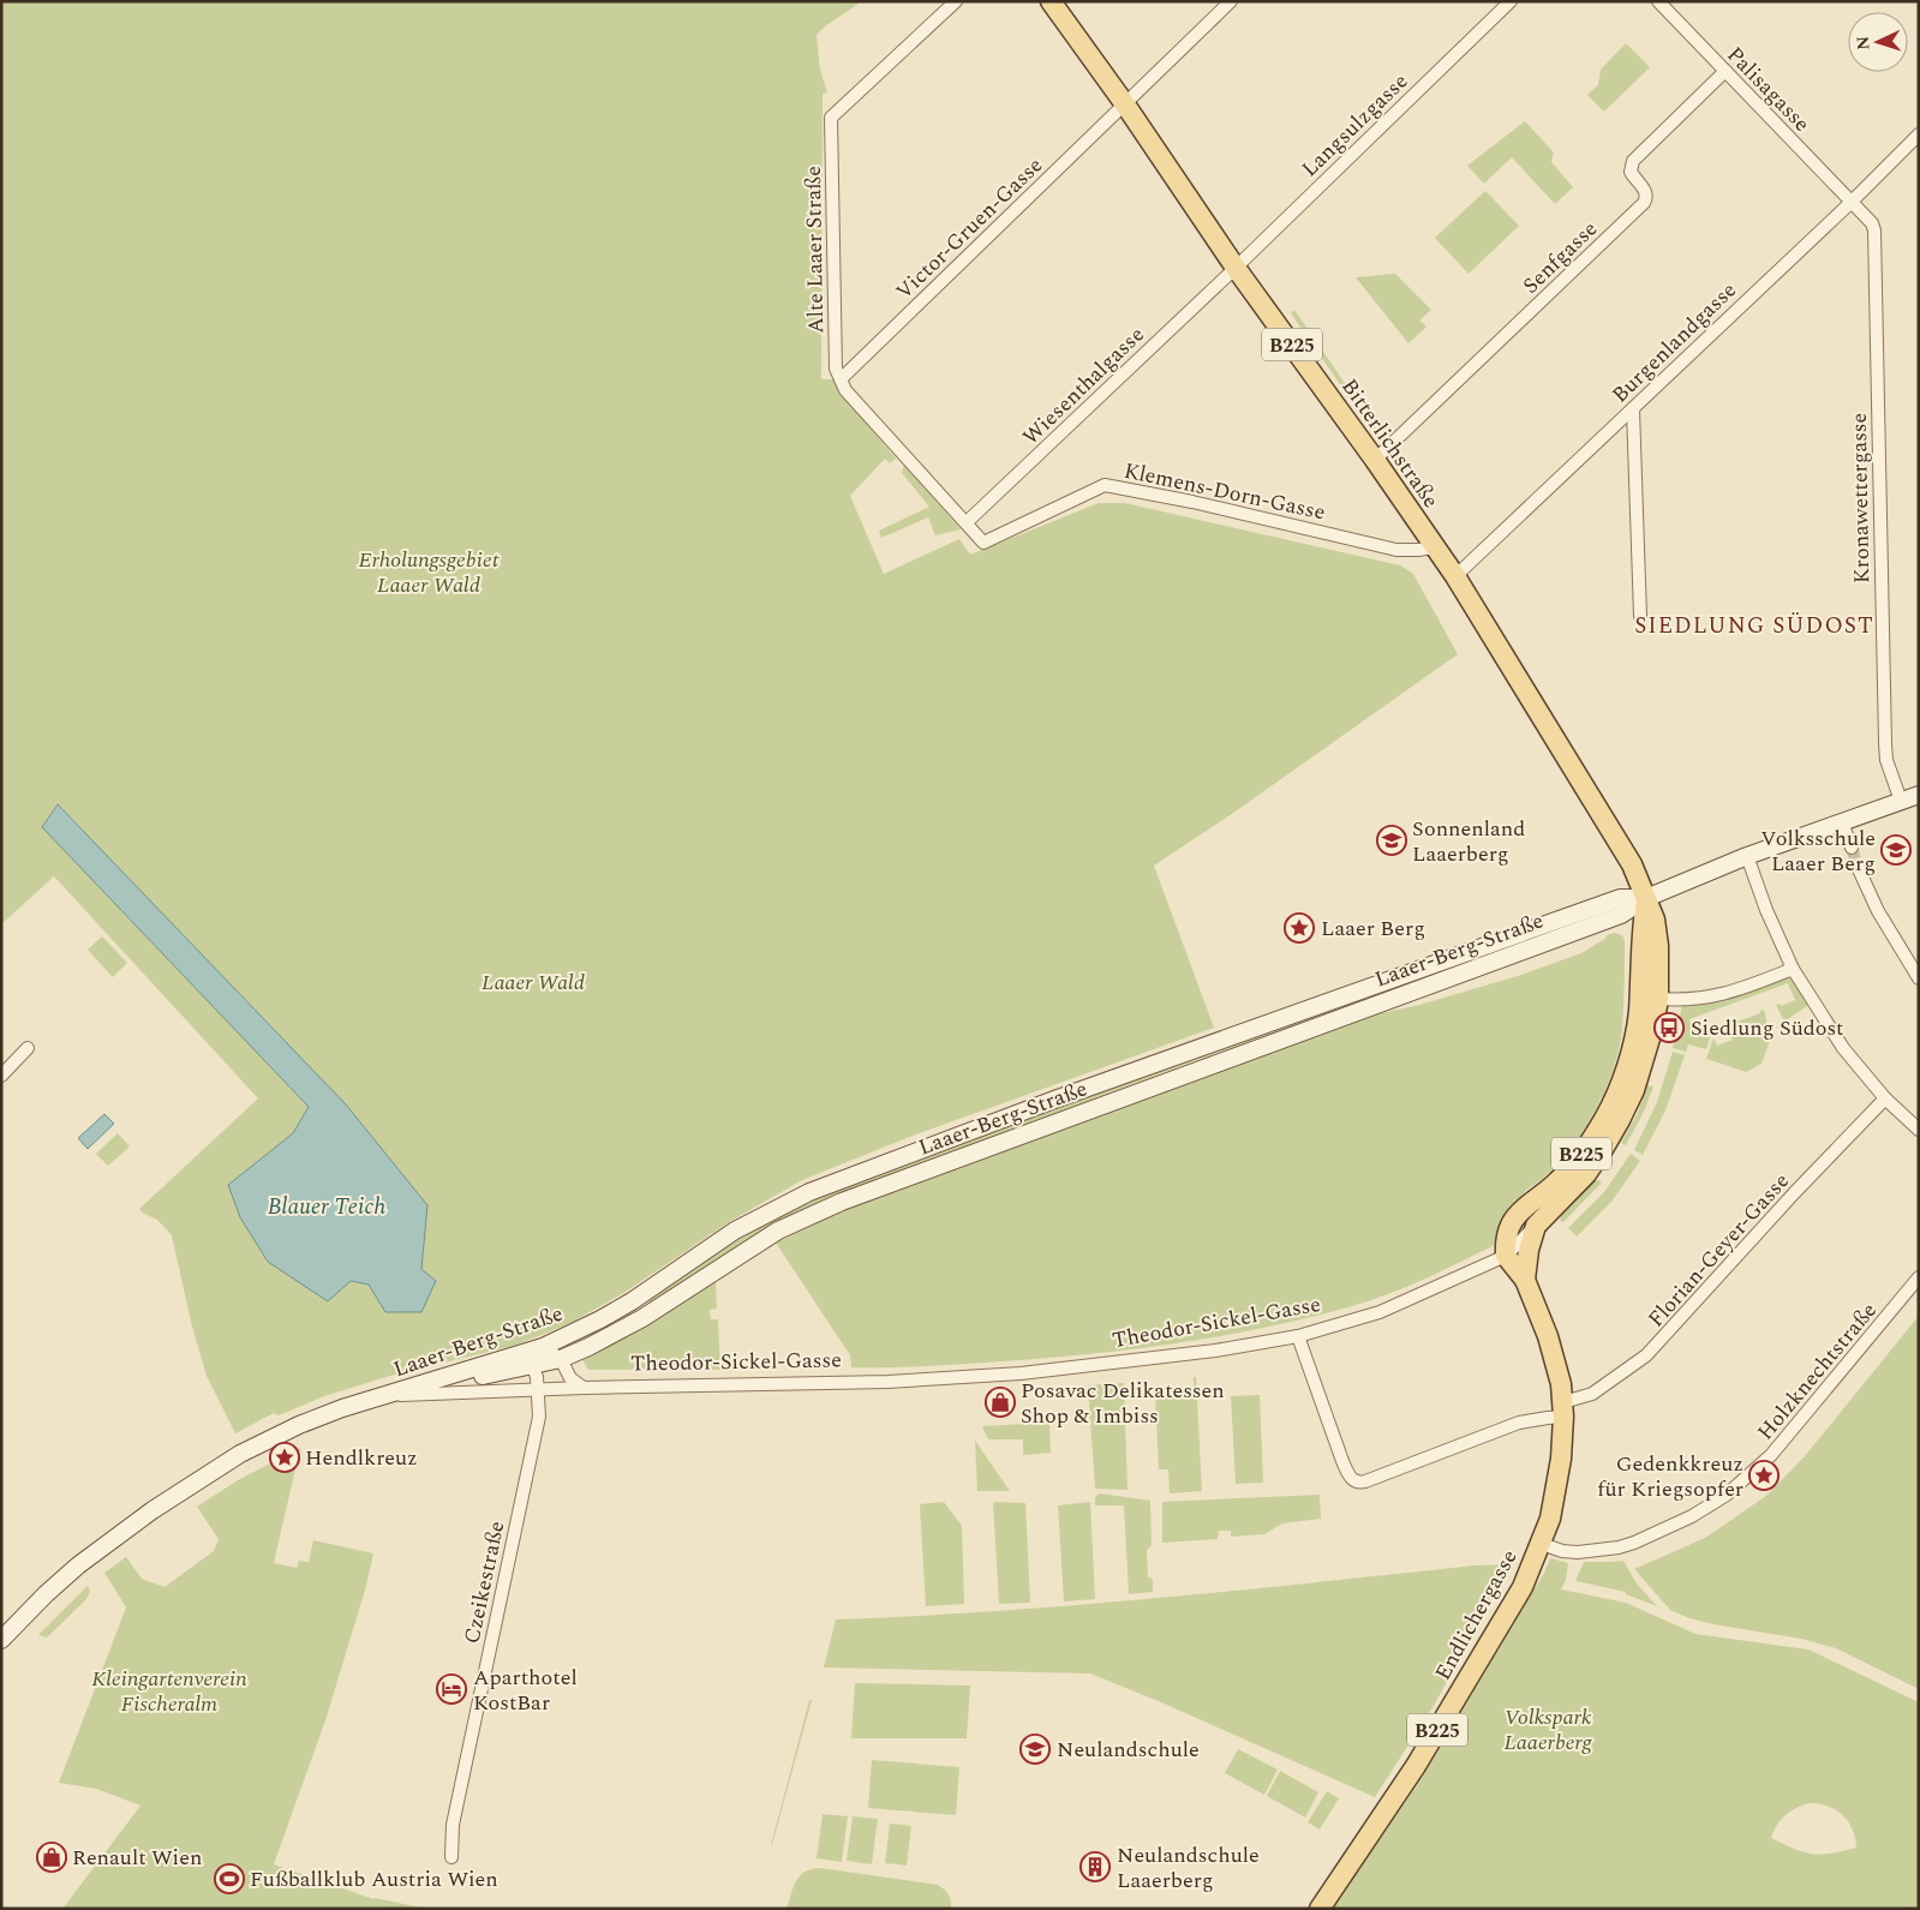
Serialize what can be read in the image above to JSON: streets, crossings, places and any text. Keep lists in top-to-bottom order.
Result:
{
  "streets": {
    "main road": [
      "B225",
      "Bitterlichstraße",
      "Laaer-Berg-Straße",
      "Endlichergasse"
    ],
    "street": [
      "Palisagasse",
      "Langsulzgasse",
      "Victor-Gruen-Gasse",
      "Alte Laaer Straße",
      "Senfgasse",
      "Burgenlandgasse",
      "Wiesenthalgasse",
      "Klemens-Dorn-Gasse",
      "Kronawettergasse",
      "Florian-Geyer-Gasse",
      "Theodor-Sickel-Gasse",
      "Holzknechtstraße",
      "Czeikestraße"
    ]
  },
  "crossings": [
    ["Palisagasse", "Senfgasse"],
    ["Palisagasse", "Burgenlandgasse"],
    ["Palisagasse", "Kronawettergasse"],
    ["Langsulzgasse", "Wiesenthalgasse"],
    ["Langsulzgasse", "Bitterlichstraße"],
    ["Victor-Gruen-Gasse", "Alte Laaer Straße"],
    ["Victor-Gruen-Gasse", "Bitterlichstraße"],
    ["Victor-Gruen-Gasse", "Klemens-Dorn-Gasse"],
    ["Alte Laaer Straße", "Klemens-Dorn-Gasse"],
    ["Senfgasse", "Bitterlichstraße"],
    ["Burgenlandgasse", "Bitterlichstraße"],
    ["Burgenlandgasse", "Kronawettergasse"],
    ["B225", "Bitterlichstraße"],
    ["B225", "Laaer-Berg-Straße"],
    ["B225", "Theodor-Sickel-Gasse"],
    ["B225", "Endlichergasse"],
    ["Wiesenthalgasse", "Bitterlichstraße"],
    ["Wiesenthalgasse", "Klemens-Dorn-Gasse"],
    ["Bitterlichstraße", "Klemens-Dorn-Gasse"],
    ["Bitterlichstraße", "Laaer-Berg-Straße"],
    ["Kronawettergasse", "Laaer-Berg-Straße"],
    ["Laaer-Berg-Straße", "Theodor-Sickel-Gasse"],
    ["Laaer-Berg-Straße", "Czeikestraße"],
    ["Florian-Geyer-Gasse", "Theodor-Sickel-Gasse"],
    ["Florian-Geyer-Gasse", "Endlichergasse"],
    ["Theodor-Sickel-Gasse", "Czeikestraße"],
    ["Theodor-Sickel-Gasse", "Endlichergasse"],
    ["Holzknechtstraße", "Endlichergasse"]
  ],
  "districts": ["SIEDLUNG SÜDOST"],
  "water": ["Blauer Teich"],
  "parks": [
    "Erholungsgebiet Laaer Wald",
    "Laaer Wald",
    "Kleingartenverein Fischeralm",
    "Volkspark Laaerberg"
  ],
  "places": {
    "school or university": ["Sonnenland Laaerberg", "Volksschule Laaer Berg", "Neulandschule"],
    "place": ["Laaer Berg", "Hendlkreuz", "Gedenkkreuz für Kriegsopfer"],
    "bus stop": ["Siedlung Südost"],
    "shop": ["Posavac Delikatessen Shop & Imbiss", "Renault Wien"],
    "hotel": ["Aparthotel KostBar"],
    "building": ["Neulandschule Laaerberg"],
    "sports": ["Fußballklub Austria Wien"]
  },
  "north": "left"
}
